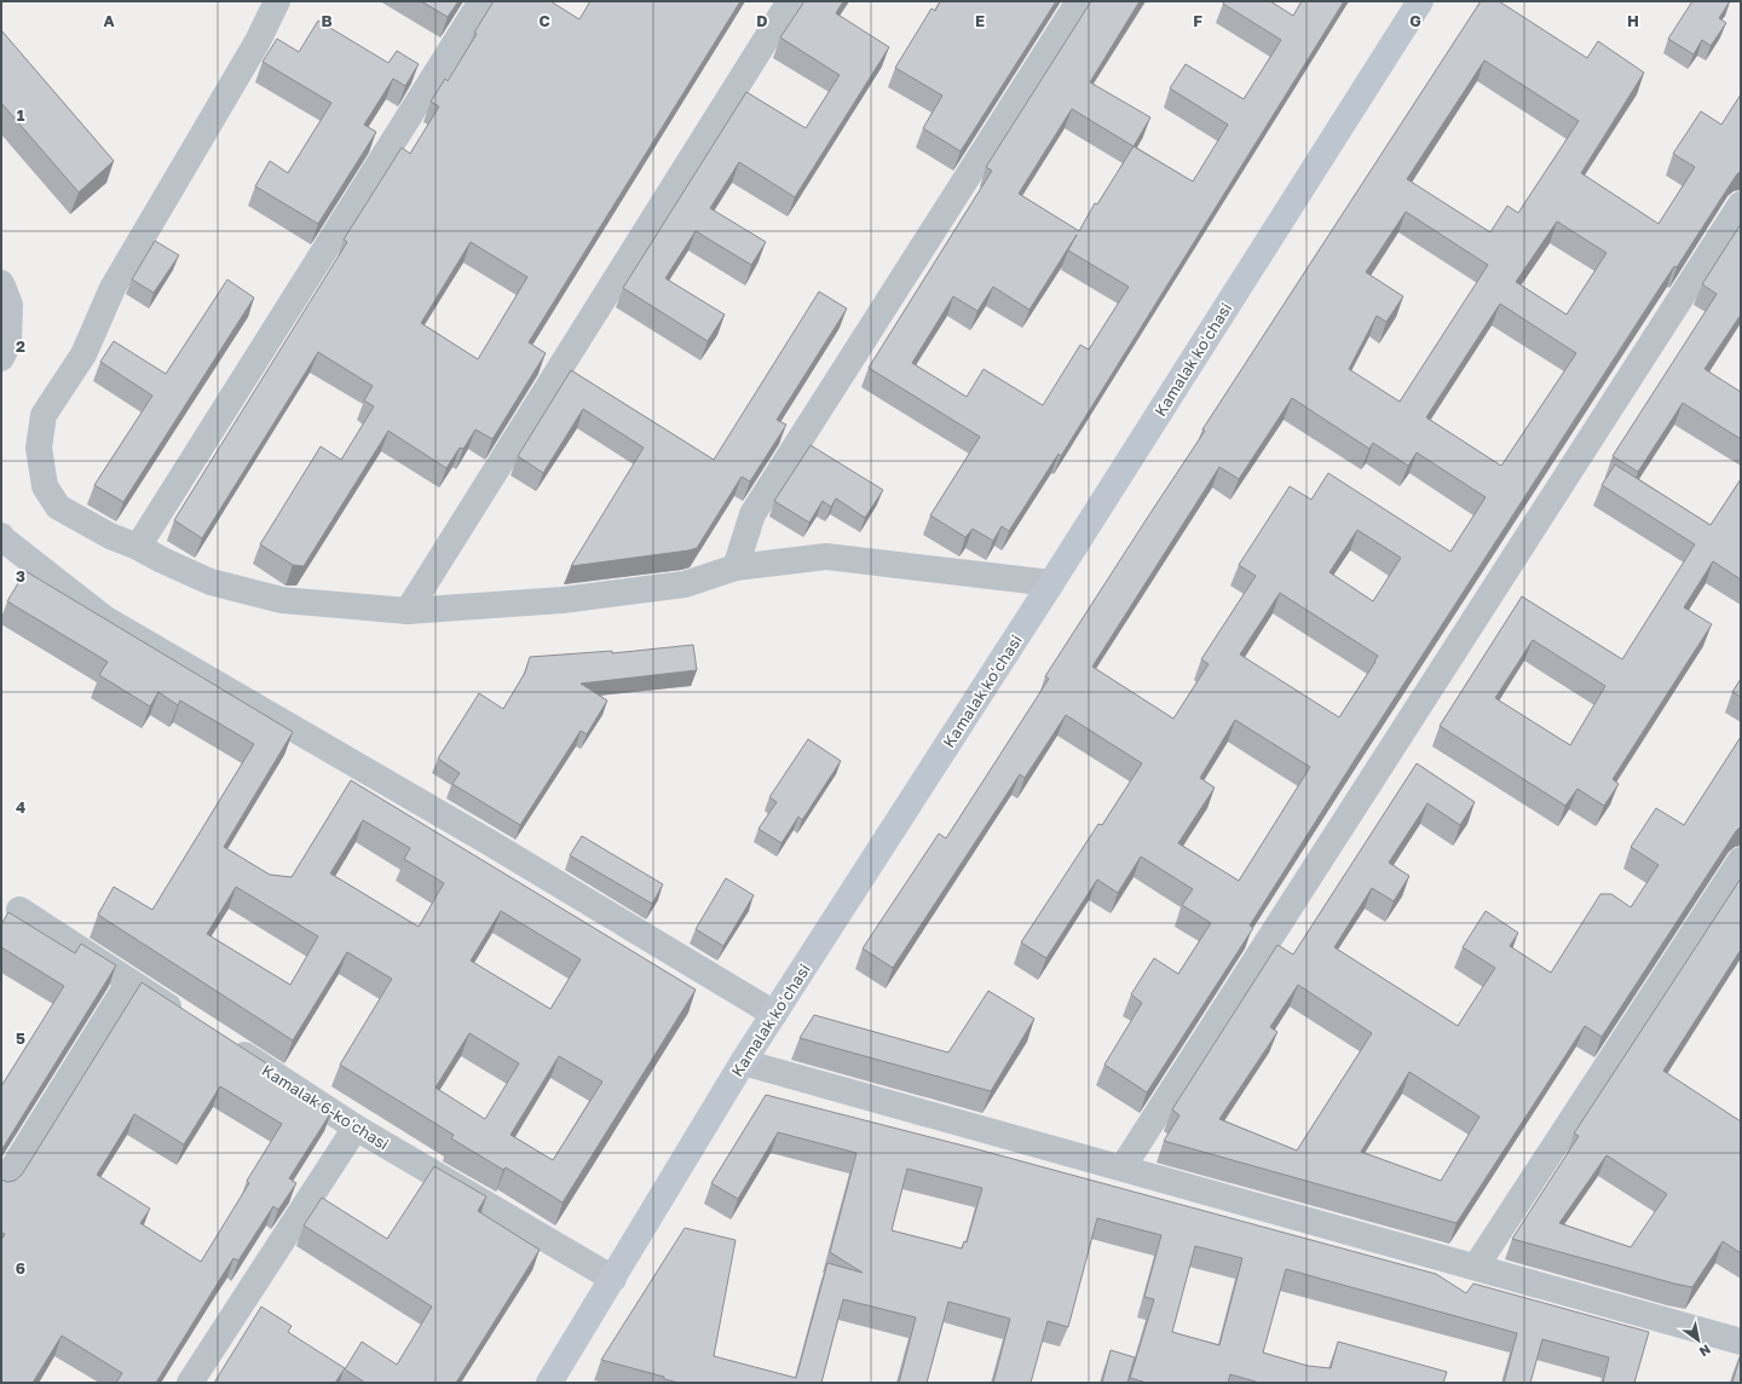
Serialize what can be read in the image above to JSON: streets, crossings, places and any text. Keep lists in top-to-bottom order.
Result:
{
  "streets": {
    "street": ["Kamalak koʻchasi", "Kamalak 6-koʻchasi"]
  },
  "crossings": [
    ["Kamalak koʻchasi", "Kamalak 6-koʻchasi"]
  ],
  "north": "bottom right",
  "grid": {
    "columns": [
      "A",
      "B",
      "C",
      "D",
      "E",
      "F",
      "G",
      "H"
    ],
    "rows": [
      "1",
      "2",
      "3",
      "4",
      "5",
      "6"
    ]
  }
}
